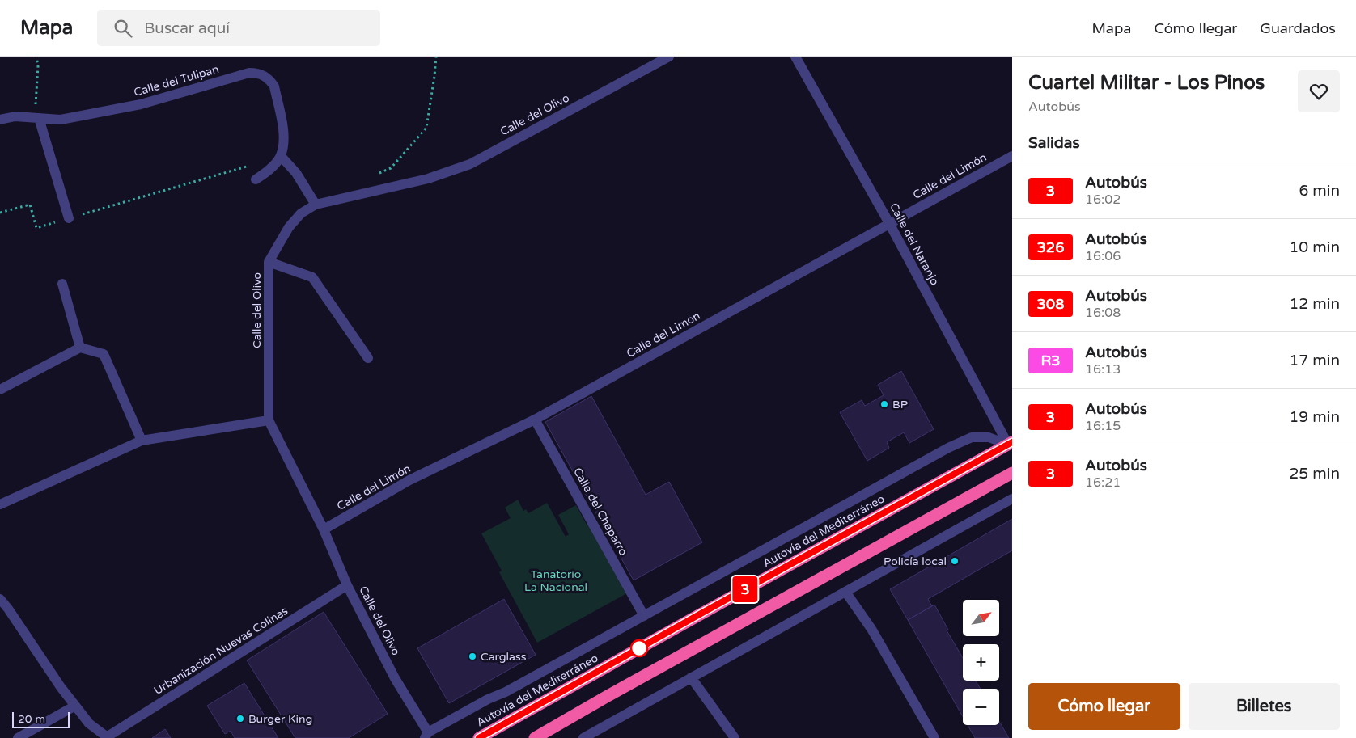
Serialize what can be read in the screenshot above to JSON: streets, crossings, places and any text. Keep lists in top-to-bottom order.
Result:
{
  "streets": {
    "highway": ["Autovía del Mediterráneo"],
    "street": [
      "Calle del Tulipan",
      "Calle del Olivo",
      "Calle del Limón",
      "Calle del Naranjo",
      "Calle del Chaparro",
      "Urbanización Nuevas Colinas"
    ]
  },
  "crossings": [
    ["Calle del Olivo", "Calle del Limón"],
    ["Calle del Olivo", "Urbanización Nuevas Colinas"],
    ["Calle del Limón", "Calle del Naranjo"],
    ["Calle del Limón", "Calle del Chaparro"],
    ["Calle del Naranjo", "Autovía del Mediterráneo"]
  ],
  "parks": ["Tanatorio La Nacional"],
  "places": [
    "BP",
    "Policía local",
    "Carglass",
    "Burger King"
  ],
  "lines": ["bus line 3"],
  "scale_bar": "20 m",
  "north": "top right",
  "page": {
    "header": "Mapa",
    "search": "Buscar aquí",
    "nav": ["Mapa", "Cómo llegar", "Guardados"],
    "on_map": "3",
    "heading": [
      ["Cuartel Militar - Los Pinos", "Autobús"],
      "Salidas"
    ],
    "list": [
      {
        "mark": "3",
        "name": "Autobús",
        "note": "16:02",
        "value": "6 min"
      },
      {
        "mark": "326",
        "name": "Autobús",
        "note": "16:06",
        "value": "10 min"
      },
      {
        "mark": "308",
        "name": "Autobús",
        "note": "16:08",
        "value": "12 min"
      },
      {
        "mark": "R3",
        "name": "Autobús",
        "note": "16:13",
        "value": "17 min"
      },
      {
        "mark": "3",
        "name": "Autobús",
        "note": "16:15",
        "value": "19 min"
      },
      {
        "mark": "3",
        "name": "Autobús",
        "note": "16:21",
        "value": "25 min"
      }
    ],
    "map_buttons": ["+", "−"],
    "buttons": ["Cómo llegar", "Billetes"],
    "scale": "20 m"
  }
}
